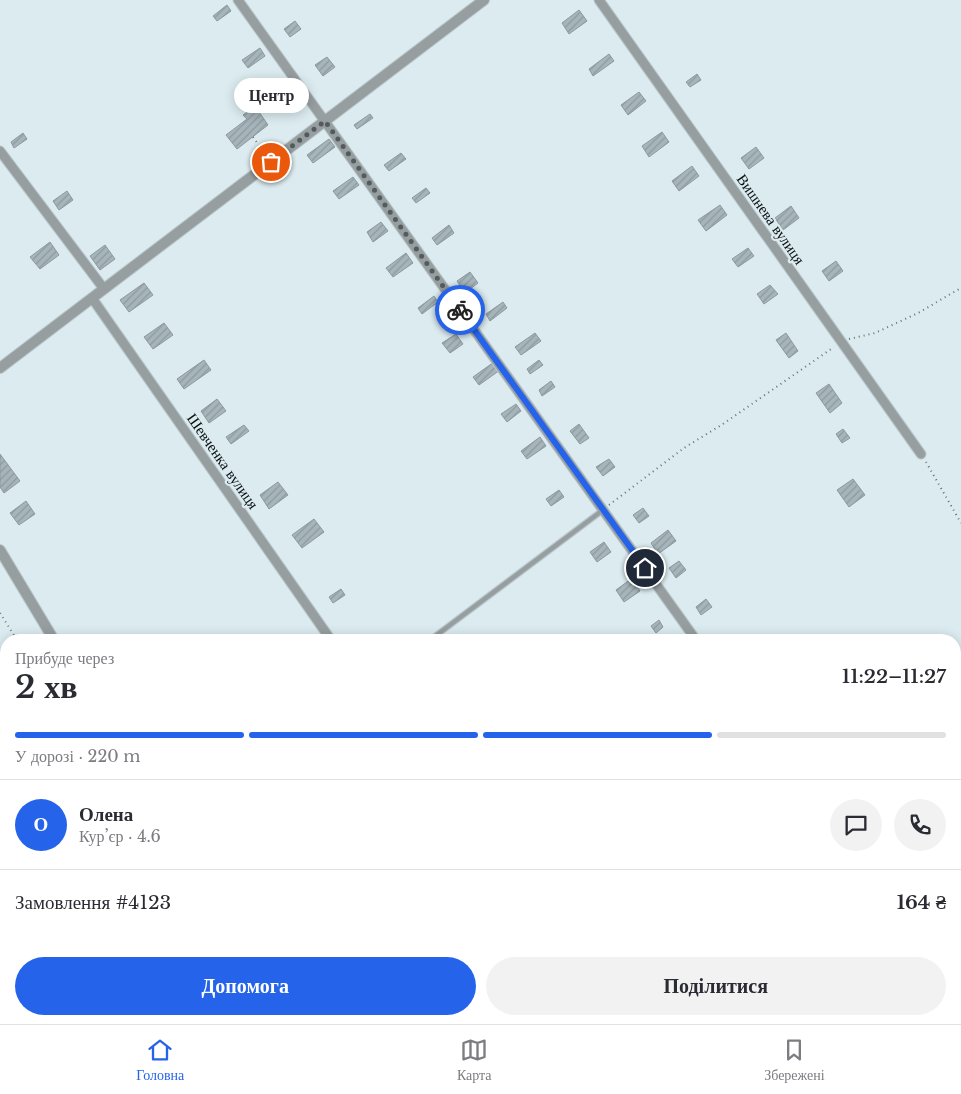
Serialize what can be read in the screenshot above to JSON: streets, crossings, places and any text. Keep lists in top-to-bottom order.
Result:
{
  "streets": {
    "street": ["Вишнева вулиця", "Шевченка вулиця"]
  },
  "places": ["Центр"],
  "page": {
    "bubble": "Центр",
    "heading": ["2 хв", "Прибуде через", "11:22–11:27"],
    "panel": [
      "Олена",
      "Кур’єр · 4.6",
      "Замовлення #4123",
      "164 ₴"
    ],
    "bar": "У дорозі · 220 m",
    "round": "О",
    "buttons": ["Допомога", "Поділитися"],
    "tabs": ["Головна", "Карта", "Збережені"]
  }
}
